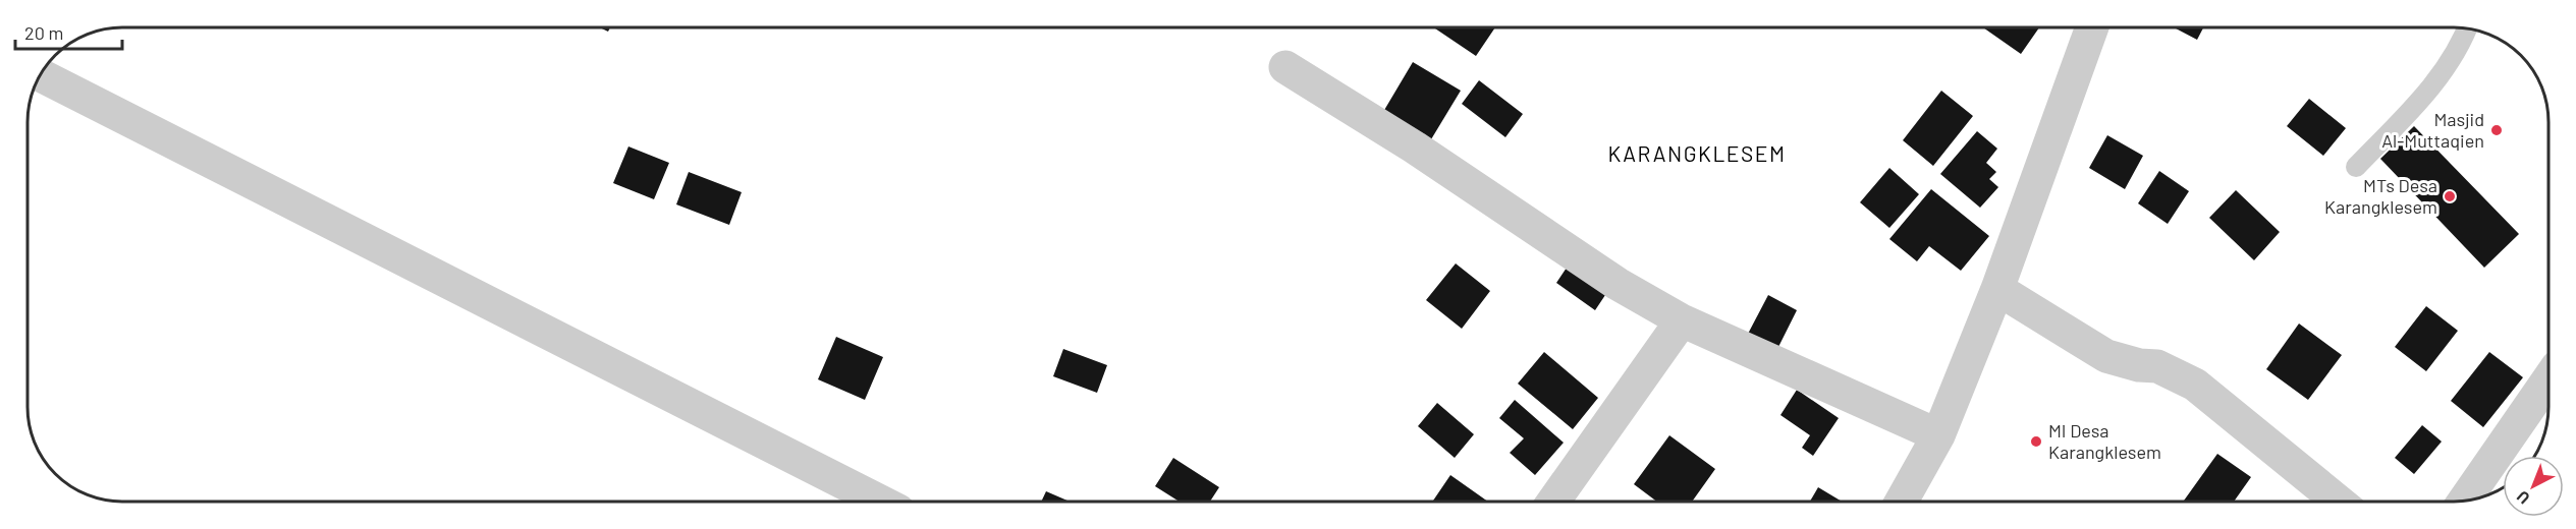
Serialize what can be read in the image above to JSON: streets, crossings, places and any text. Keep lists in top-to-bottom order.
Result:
{
  "districts": ["KARANGKLESEM"],
  "places": ["Masjid Al-Muttaqien", "MTs Desa Karangklesem", "MI Desa Karangklesem"],
  "scale_bar": "20 m",
  "north": "bottom left"
}
